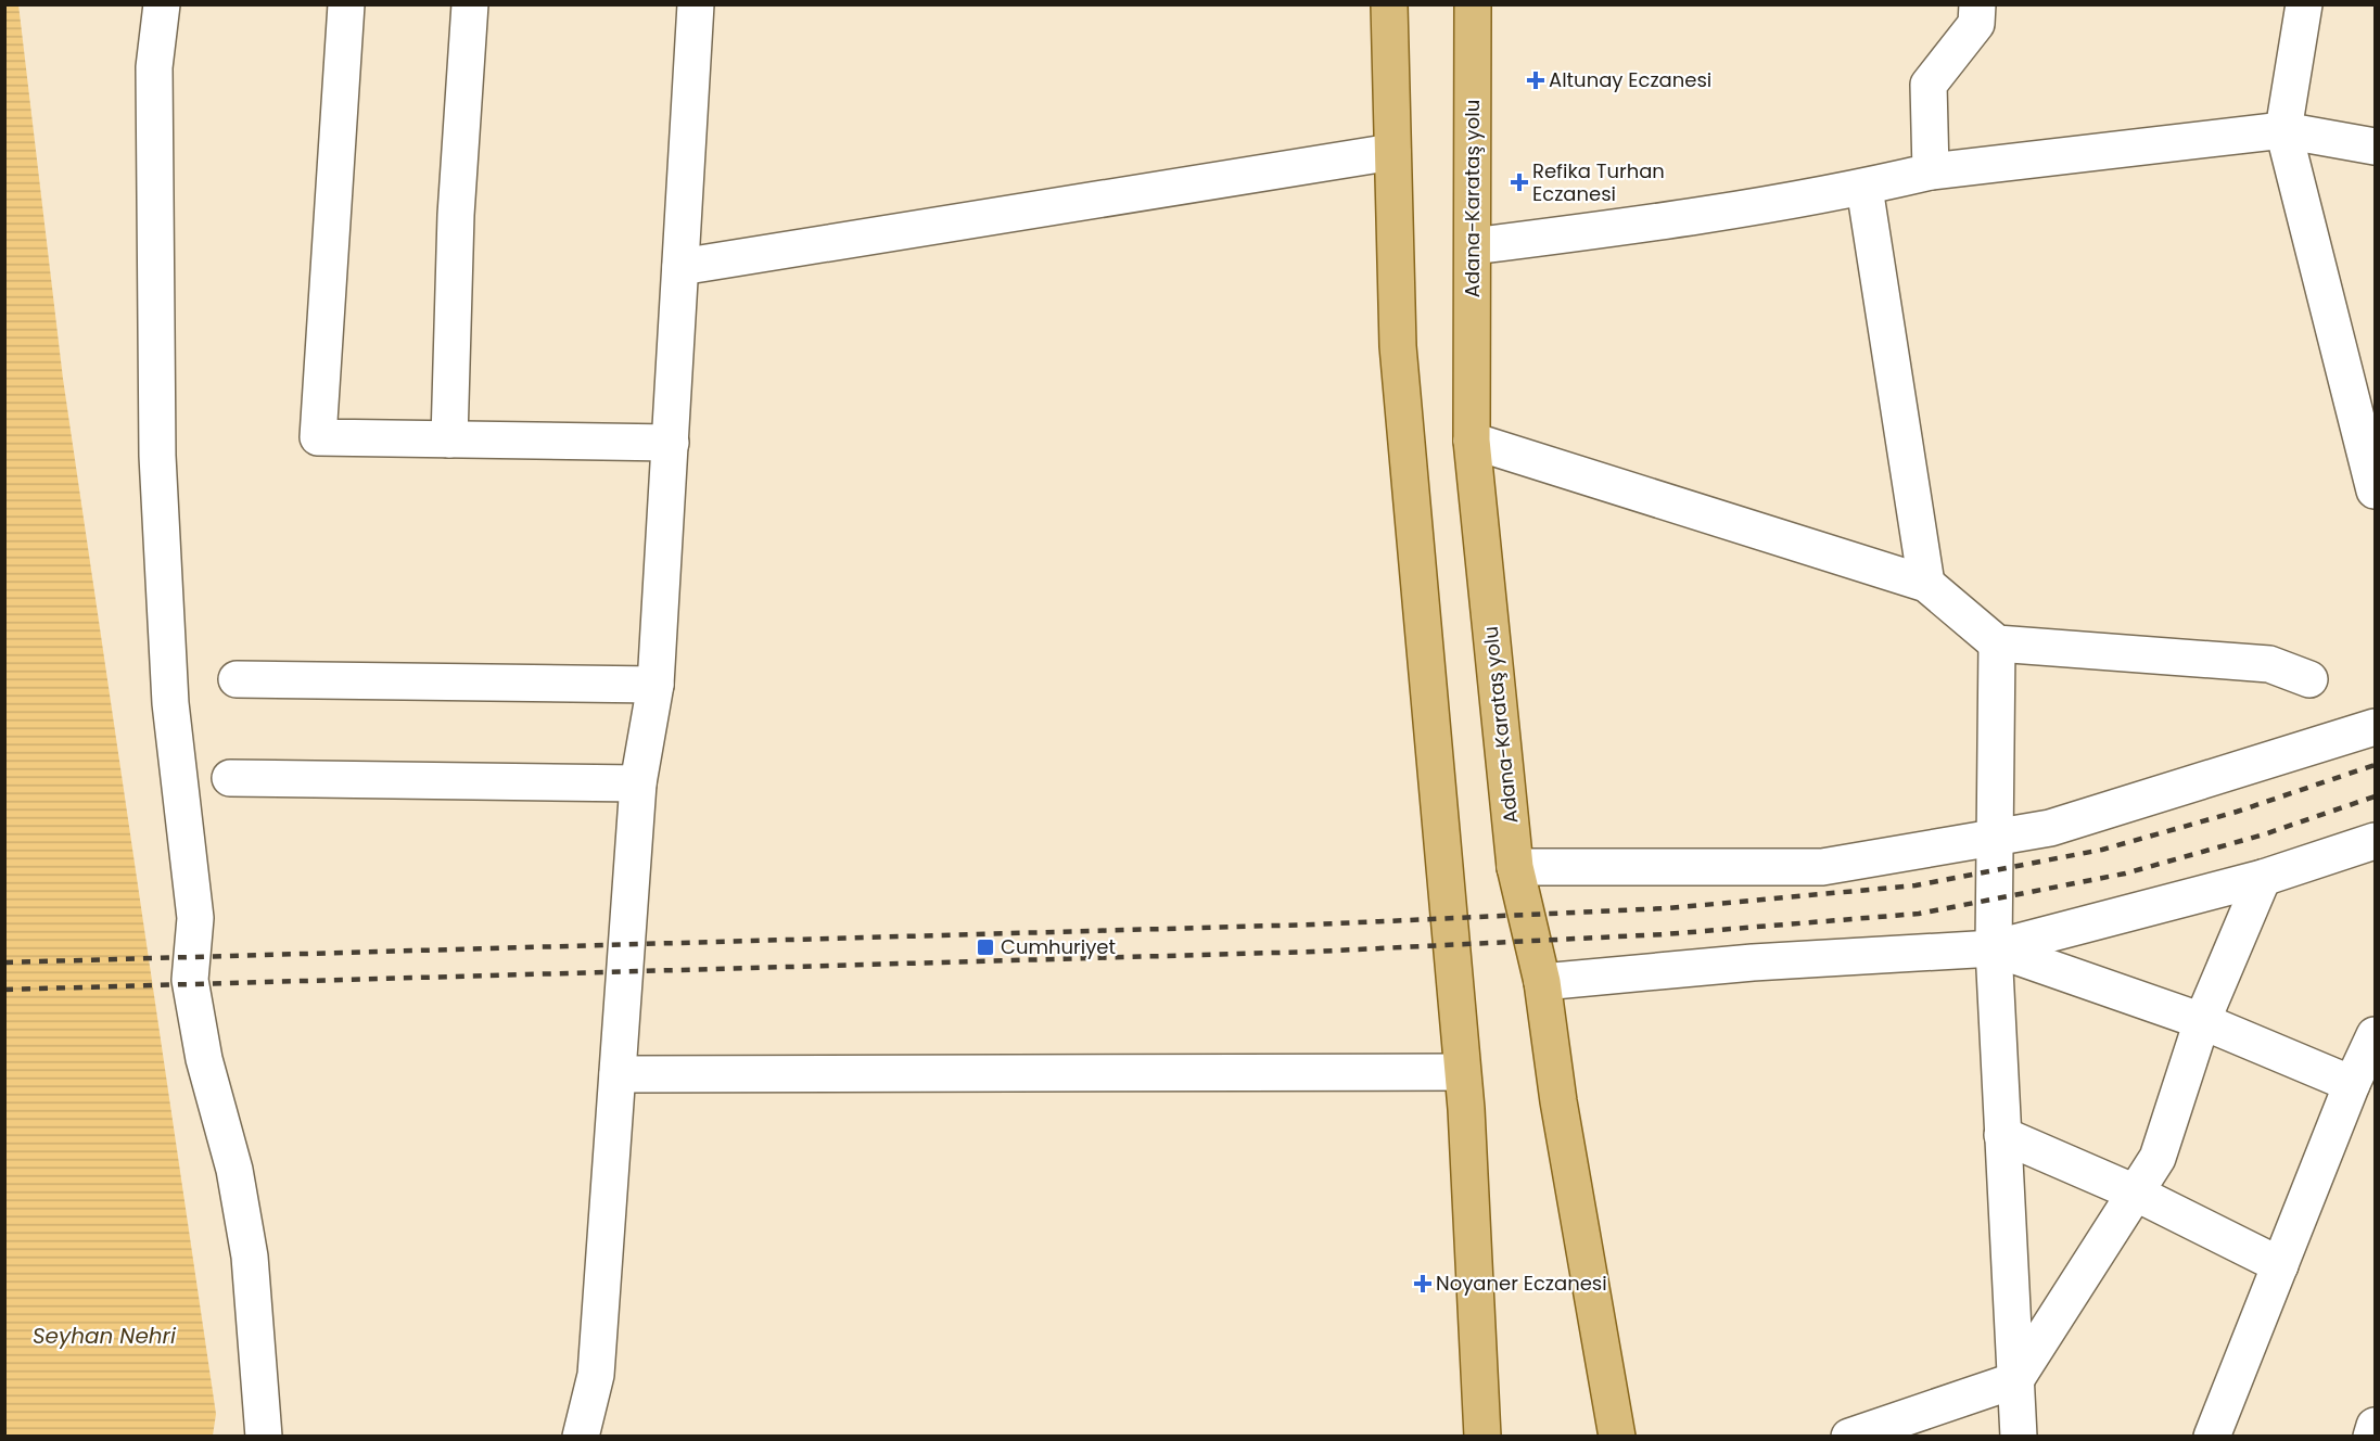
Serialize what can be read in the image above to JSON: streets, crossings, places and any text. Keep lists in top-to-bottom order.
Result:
{
  "streets": {
    "main road": ["Adana-Karataş yolu"]
  },
  "water": ["Seyhan Nehri"],
  "places": {
    "health": ["Altunay Eczanesi", "Refika Turhan Eczanesi", "Noyaner Eczanesi"],
    "transit": ["Cumhuriyet"]
  }
}
